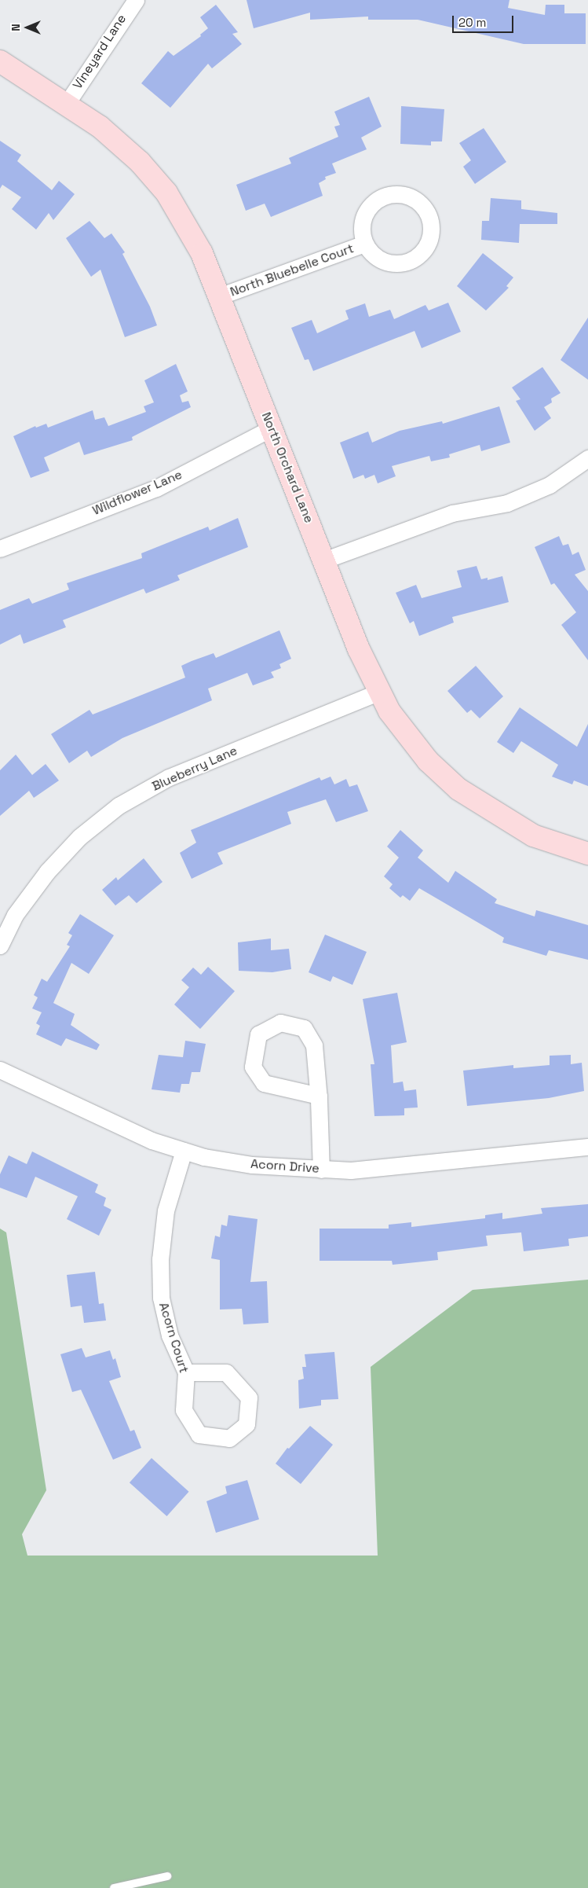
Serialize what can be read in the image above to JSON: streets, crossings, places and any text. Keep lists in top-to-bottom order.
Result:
{
  "streets": {
    "street": [
      "Vineyard Lane",
      "North Bluebelle Court",
      "North Orchard Lane",
      "Wildflower Lane",
      "Blueberry Lane",
      "Acorn Drive",
      "Acorn Court"
    ]
  },
  "crossings": [
    ["Vineyard Lane", "North Orchard Lane"],
    ["North Bluebelle Court", "North Orchard Lane"],
    ["North Orchard Lane", "Wildflower Lane"],
    ["North Orchard Lane", "Blueberry Lane"],
    ["Acorn Drive", "Acorn Court"]
  ],
  "scale_bar": "20 m",
  "north": "left"
}
